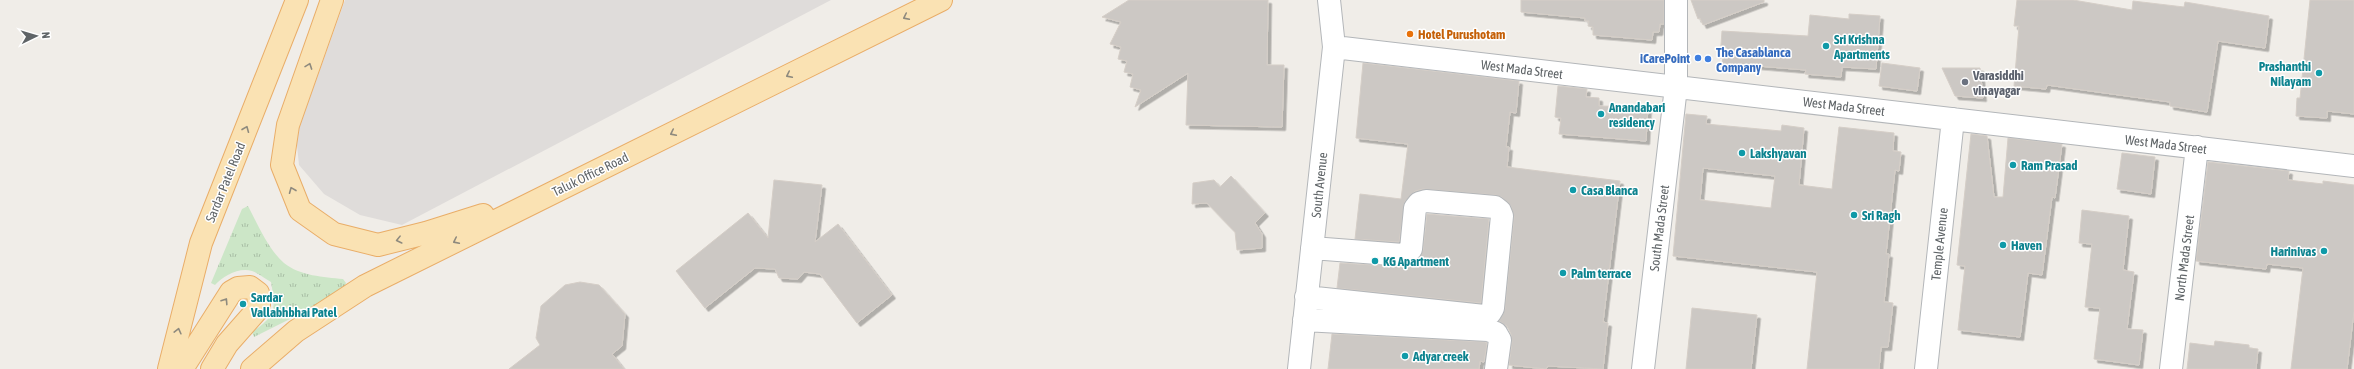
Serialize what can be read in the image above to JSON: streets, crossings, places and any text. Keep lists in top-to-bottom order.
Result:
{
  "streets": {
    "main road": ["Taluk Office Road", "Sardar Patel Road"],
    "street": [
      "West Mada Street",
      "South Avenue",
      "South Mada Street",
      "Temple Avenue",
      "North Mada Street"
    ]
  },
  "crossings": [
    ["West Mada Street", "South Avenue"],
    ["West Mada Street", "South Mada Street"],
    ["West Mada Street", "Temple Avenue"],
    ["West Mada Street", "North Mada Street"]
  ],
  "one_way": ["Taluk Office Road", "Sardar Patel Road"],
  "places": [
    "Hotel Purushotam",
    "Sri Krishna Apartments",
    "iCarePoint",
    "The Casablanca Company",
    "Prashanthi Nilayam",
    "Varasiddhi vinayagar",
    "Anandabari residency",
    "Lakshyavan",
    "Ram Prasad",
    "Casa Blanca",
    "Sri Ragh",
    "Haven",
    "Harinivas",
    "KG Apartment",
    "Palm terrace",
    "Sardar Vallabhbhai Patel",
    "Adyar creek"
  ],
  "north": "right"
}
